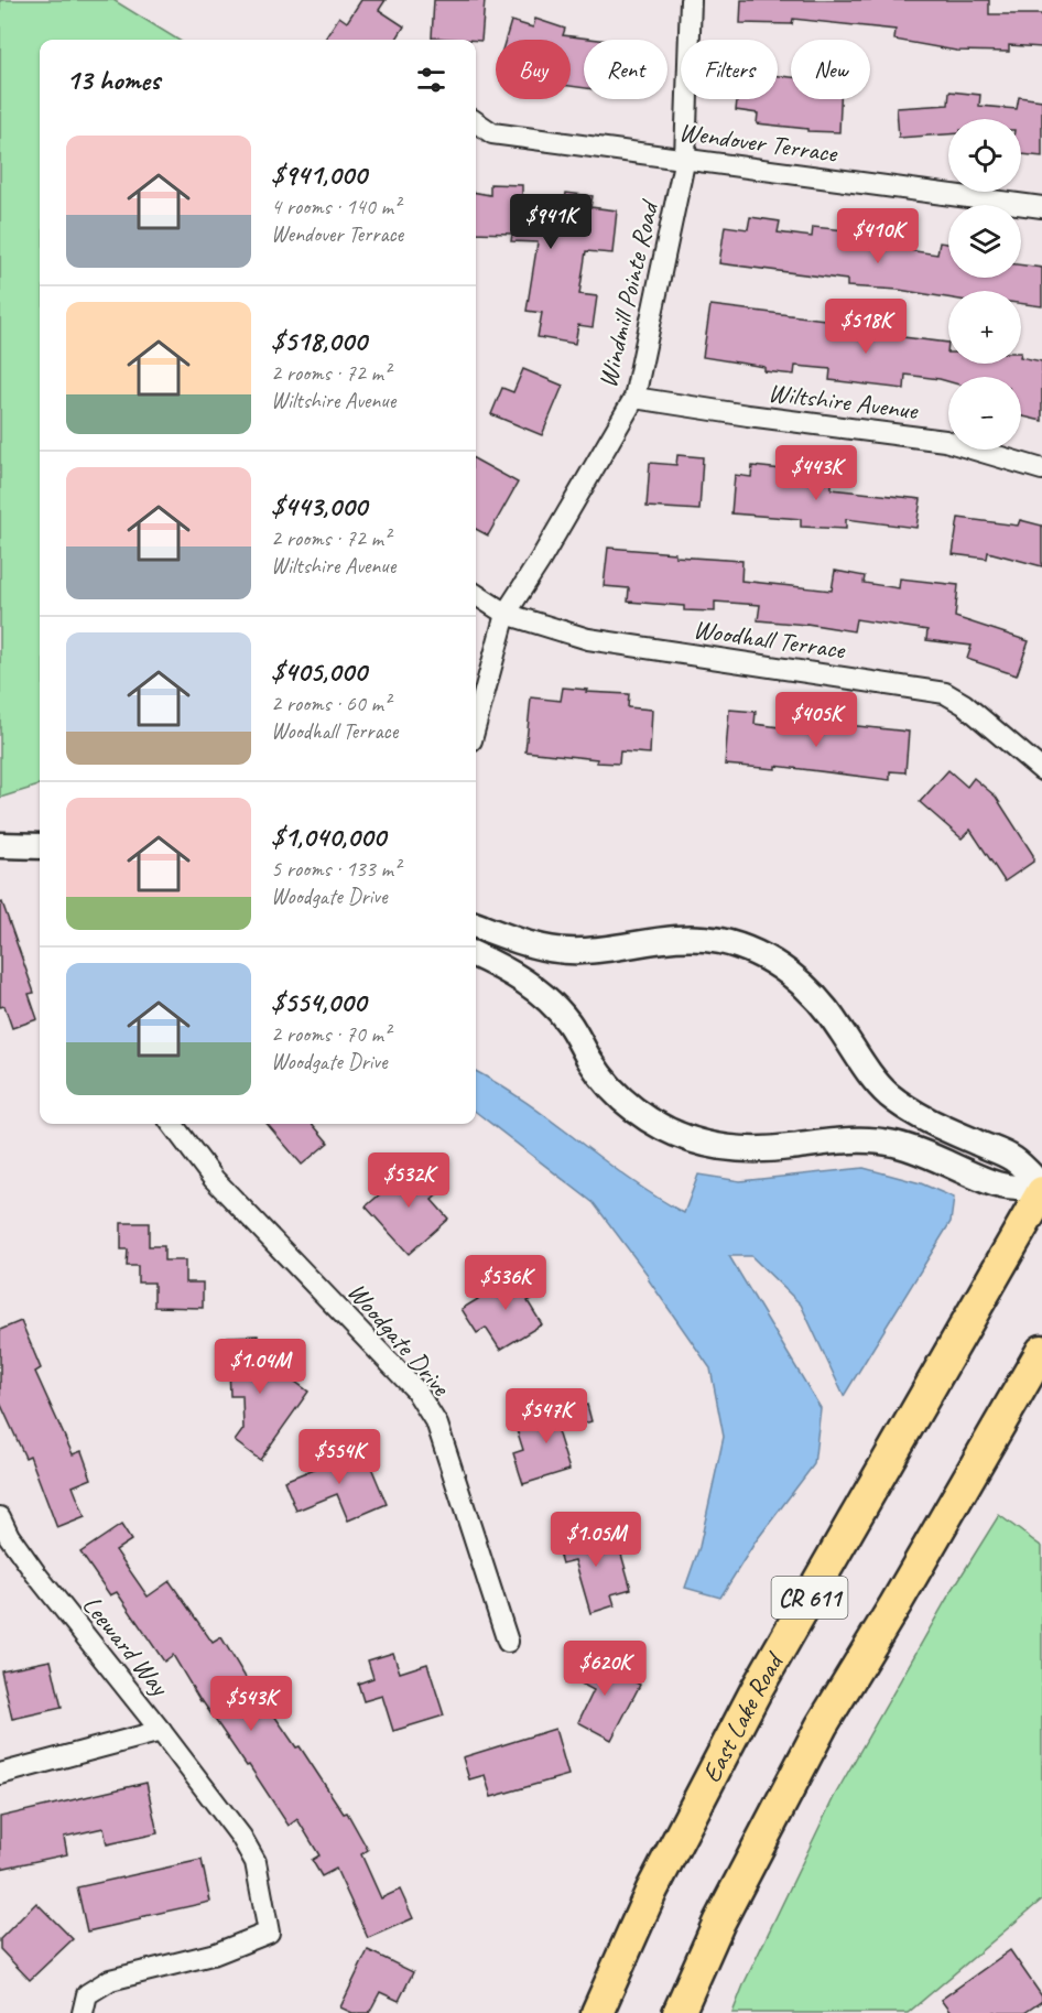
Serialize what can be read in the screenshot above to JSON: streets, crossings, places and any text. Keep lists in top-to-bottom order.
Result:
{
  "streets": {
    "main road": ["CR 611", "East Lake Road"],
    "street": [
      "Wendover Terrace",
      "Windmill Pointe Road",
      "Wiltshire Avenue",
      "Woodhall Terrace",
      "Woodgate Drive",
      "Leeward Way"
    ]
  },
  "crossings": [
    ["Wendover Terrace", "Windmill Pointe Road"],
    ["Windmill Pointe Road", "Wiltshire Avenue"],
    ["Windmill Pointe Road", "Woodhall Terrace"]
  ],
  "page": {
    "chip": [
      "Buy",
      "Rent",
      "Filters",
      "New"
    ],
    "heading": "13 homes",
    "map_buttons": ["+", "−"],
    "list": [
      {
        "name": "$941,000",
        "note": "4 rooms · 140 m² · Wendover Terrace"
      },
      {
        "name": "$518,000",
        "note": "2 rooms · 72 m² · Wiltshire Avenue"
      },
      {
        "name": "$443,000",
        "note": "2 rooms · 72 m² · Wiltshire Avenue"
      },
      {
        "name": "$405,000",
        "note": "2 rooms · 60 m² · Woodhall Terrace"
      },
      {
        "name": "$1,040,000",
        "note": "5 rooms · 133 m² · Woodgate Drive"
      },
      {
        "name": "$554,000",
        "note": "2 rooms · 70 m² · Woodgate Drive"
      }
    ],
    "price": [
      "$941K",
      "$410K",
      "$518K",
      "$443K",
      "$405K",
      "$532K",
      "$536K",
      "$1.04M",
      "$547K",
      "$554K",
      "$1.05M",
      "$620K",
      "$543K"
    ]
  }
}
